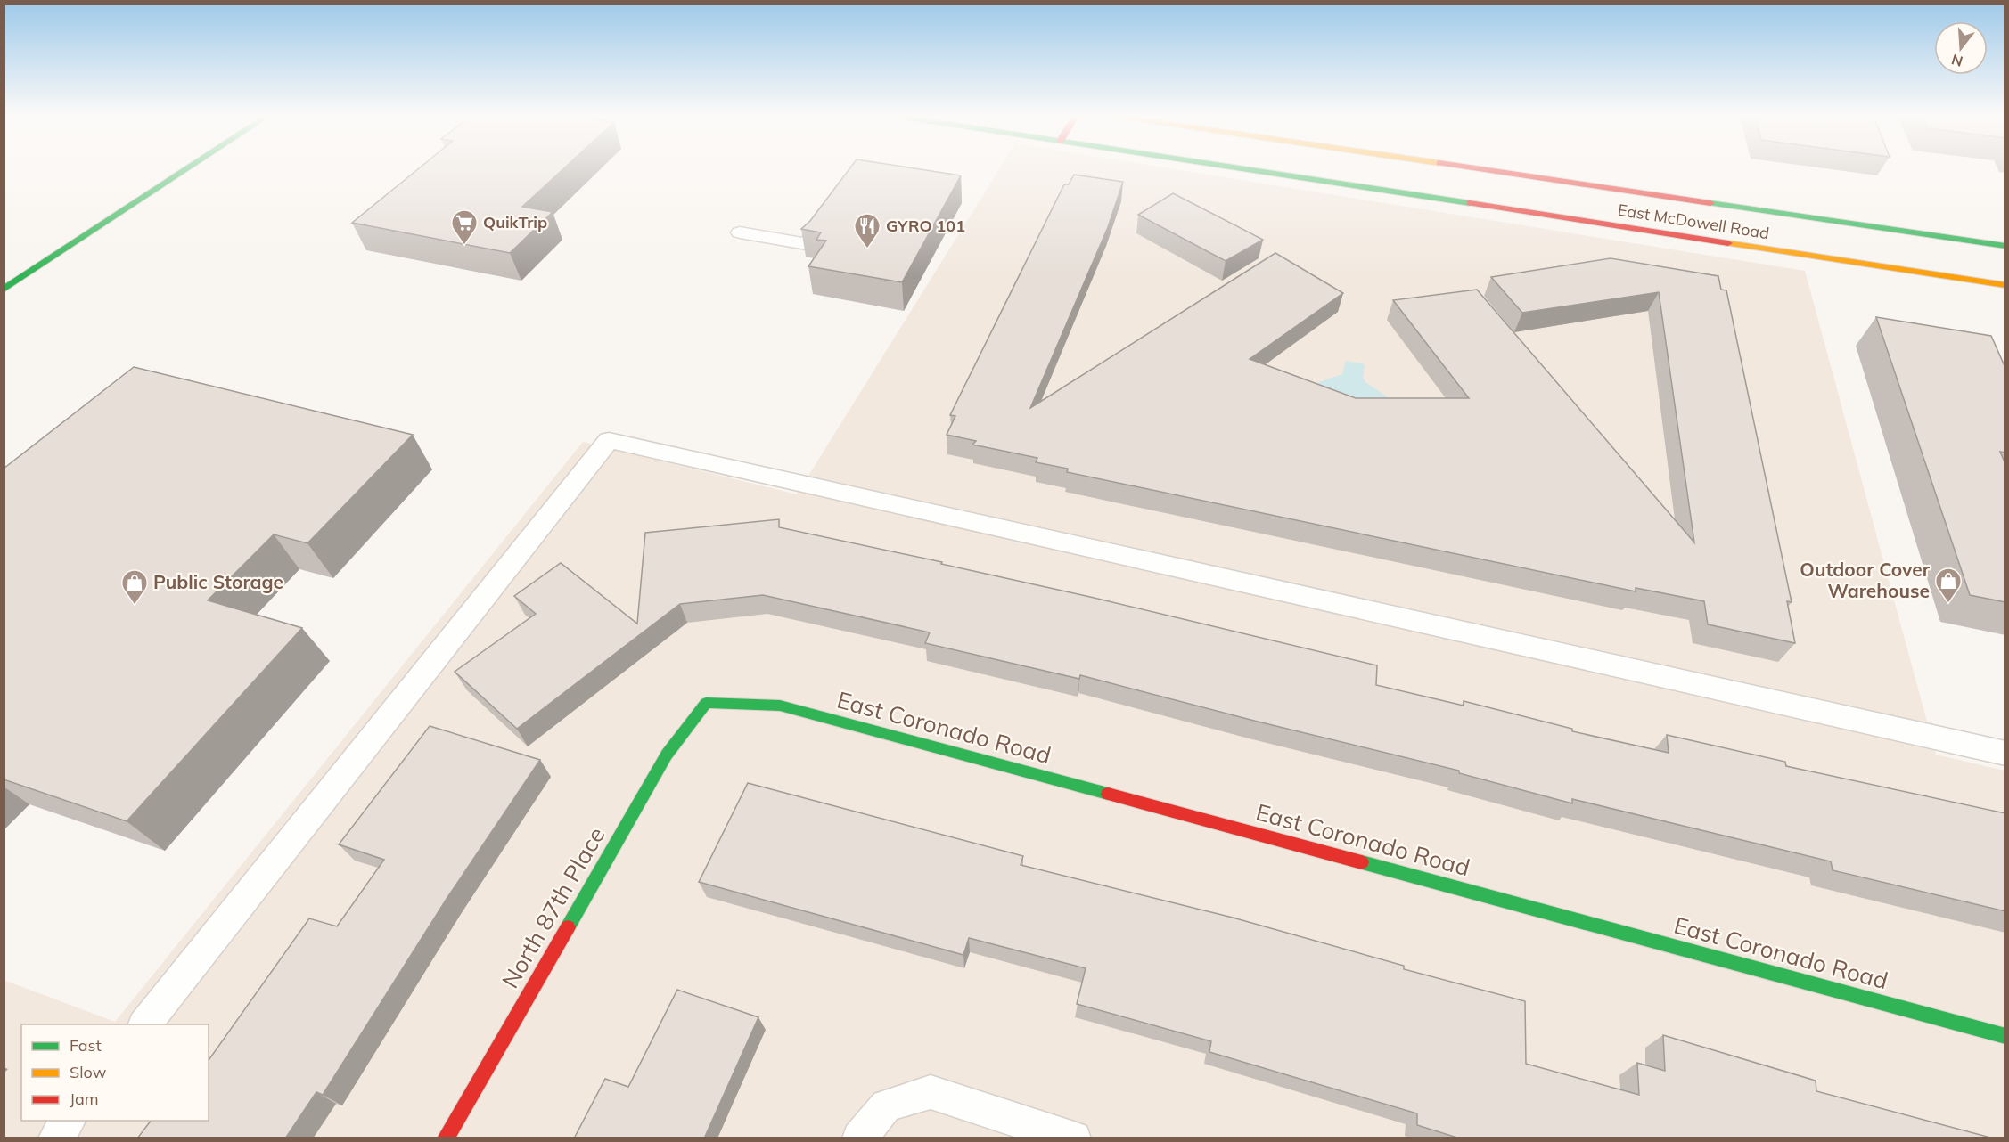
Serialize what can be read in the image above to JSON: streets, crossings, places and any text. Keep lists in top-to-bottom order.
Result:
{
  "streets": {
    "main road": ["East McDowell Road", "East Coronado Road", "North 87th Place"]
  },
  "crossings": [
    ["East Coronado Road", "North 87th Place"]
  ],
  "places": {
    "supermarket": ["QuikTrip"],
    "restaurant": ["GYRO 101"],
    "shop": ["Outdoor Cover Warehouse", "Public Storage"]
  },
  "legend": ["Fast", "Slow", "Jam"],
  "north": "bottom"
}
